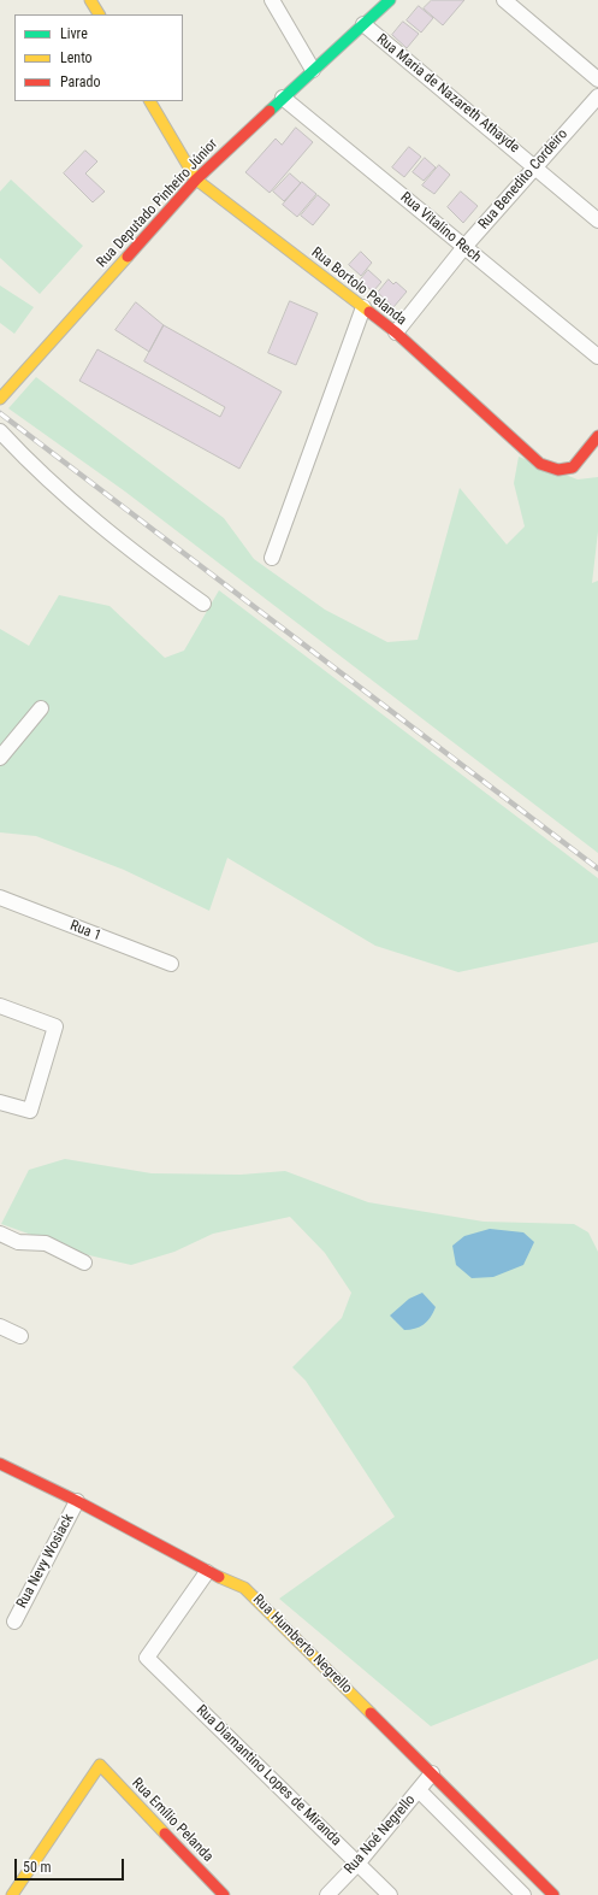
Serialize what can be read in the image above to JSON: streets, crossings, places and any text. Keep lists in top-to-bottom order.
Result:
{
  "streets": {
    "street": [
      "Rua Maria de Nazareth Athayde",
      "Rua Benedito Cordeiro",
      "Rua Deputado Pinheiro Júnior",
      "Rua Vitalino Rech",
      "Rua Bortolo Pelanda",
      "Rua 1",
      "Rua Nevy Wosiack",
      "Rua Humberto Negrello",
      "Rua Diamantino Lopes de Miranda",
      "Rua Emílio Pelanda",
      "Rua Noé Negrello"
    ]
  },
  "crossings": [
    ["Rua Maria de Nazareth Athayde", "Rua Benedito Cordeiro"],
    ["Rua Maria de Nazareth Athayde", "Rua Deputado Pinheiro Júnior"],
    ["Rua Benedito Cordeiro", "Rua Vitalino Rech"],
    ["Rua Benedito Cordeiro", "Rua Bortolo Pelanda"],
    ["Rua Deputado Pinheiro Júnior", "Rua Vitalino Rech"],
    ["Rua Deputado Pinheiro Júnior", "Rua Bortolo Pelanda"],
    ["Rua Nevy Wosiack", "Rua Humberto Negrello"],
    ["Rua Humberto Negrello", "Rua Diamantino Lopes de Miranda"],
    ["Rua Humberto Negrello", "Rua Noé Negrello"],
    ["Rua Diamantino Lopes de Miranda", "Rua Noé Negrello"]
  ],
  "legend": ["Livre", "Lento", "Parado"],
  "scale_bar": "50 m"
}
